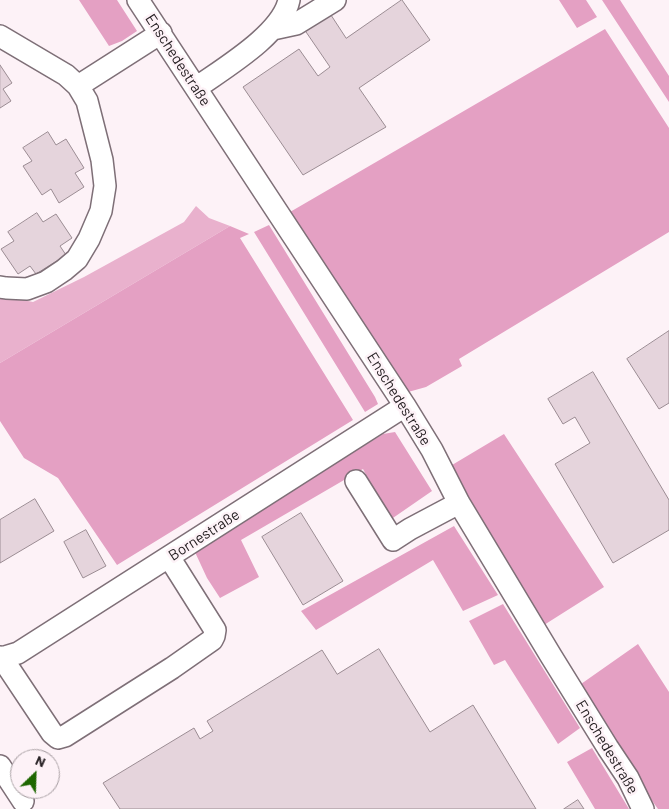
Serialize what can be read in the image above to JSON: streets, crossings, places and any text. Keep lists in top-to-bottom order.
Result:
{
  "streets": {
    "street": ["Enschedestraße", "Bornestraße"]
  },
  "crossings": [
    ["Enschedestraße", "Bornestraße"]
  ],
  "north": "top right"
}
